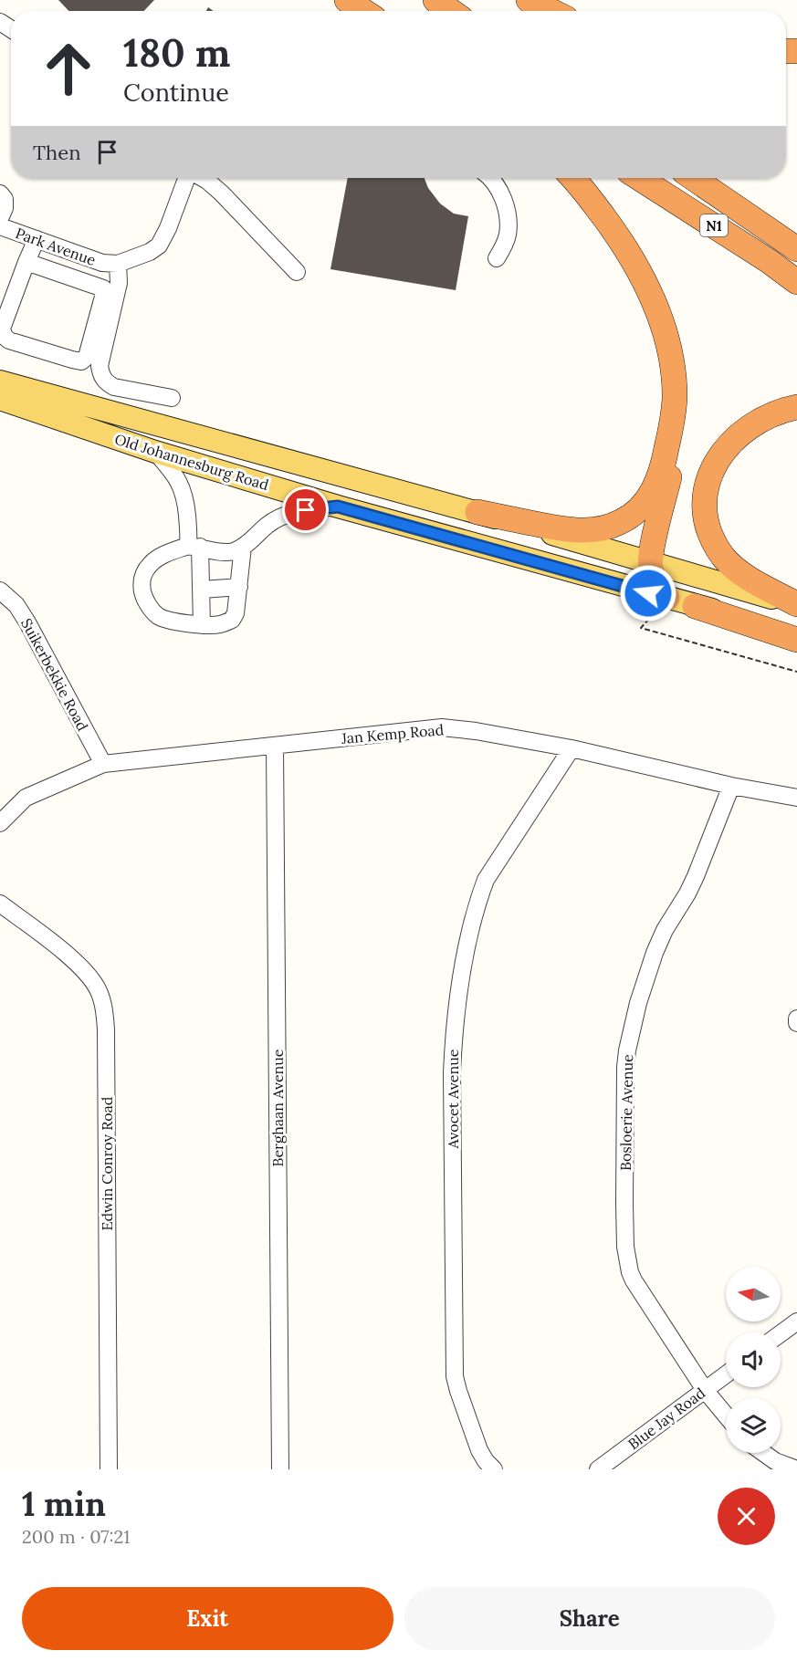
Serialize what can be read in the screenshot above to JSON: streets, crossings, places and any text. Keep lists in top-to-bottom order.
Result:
{
  "streets": {
    "highway": ["N1"],
    "main road": ["Old Johannesburg Road"],
    "street": [
      "Park Avenue",
      "Suikerbekkie Road",
      "Jan Kemp Road",
      "Avocet Avenue",
      "Berghaan Avenue",
      "Bosloerie Avenue",
      "Edwin Conroy Road",
      "Blue Jay Road"
    ]
  },
  "crossings": [
    ["Suikerbekkie Road", "Jan Kemp Road"],
    ["Jan Kemp Road", "Avocet Avenue"],
    ["Jan Kemp Road", "Berghaan Avenue"],
    ["Jan Kemp Road", "Bosloerie Avenue"],
    ["Bosloerie Avenue", "Blue Jay Road"]
  ],
  "north": "left",
  "page": {
    "turn": ["180 m", "Continue"],
    "then": "Then",
    "heading": ["1 min", "200 m · 07:21"],
    "buttons": ["Exit", "Share"]
  }
}
